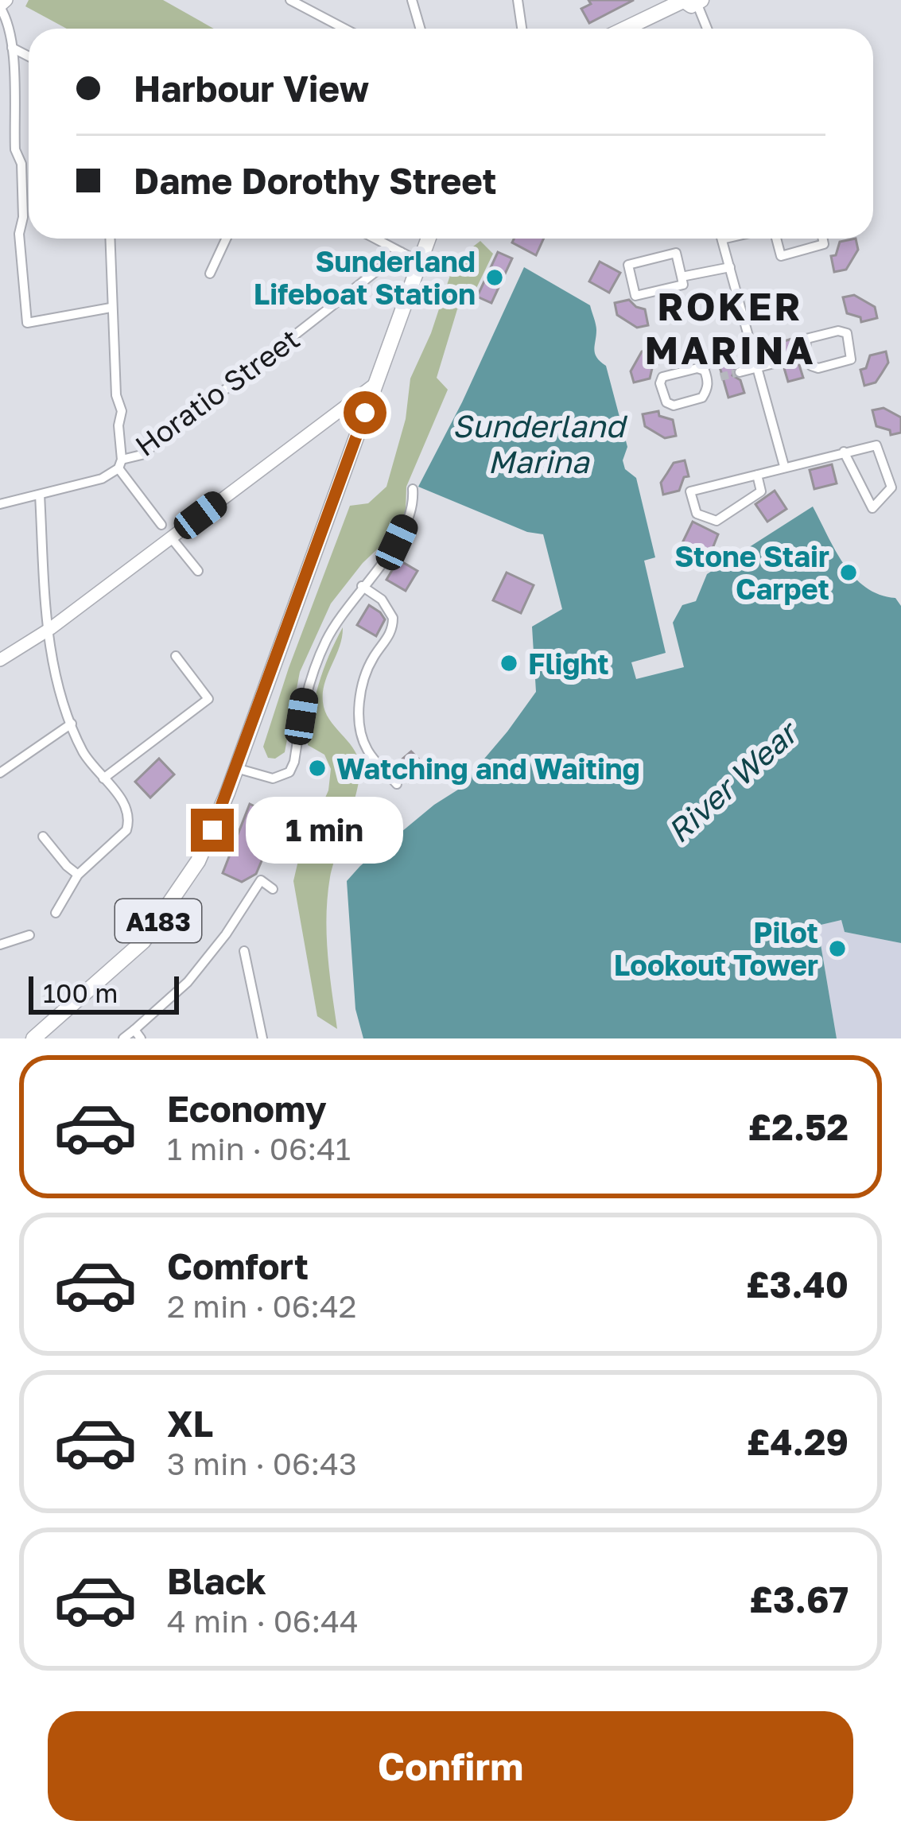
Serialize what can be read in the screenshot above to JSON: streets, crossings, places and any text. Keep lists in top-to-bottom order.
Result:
{
  "streets": {
    "main road": ["A183"],
    "street": ["Horatio Street"]
  },
  "districts": ["ROKER MARINA"],
  "water": ["Sunderland Marina", "River Wear"],
  "places": [
    "Sunderland Lifeboat Station",
    "Stone Stair Carpet",
    "Flight",
    "Watching and Waiting",
    "Pilot Lookout Tower"
  ],
  "scale_bar": "100 m",
  "page": {
    "banner": ["Harbour View", "Dame Dorothy Street"],
    "bubble": "1 min",
    "scale": "100 m",
    "list": [
      {
        "name": "Economy",
        "note": "1 min · 06:41",
        "value": "£2.52"
      },
      {
        "name": "Comfort",
        "note": "2 min · 06:42",
        "value": "£3.40"
      },
      {
        "name": "XL",
        "note": "3 min · 06:43",
        "value": "£4.29"
      },
      {
        "name": "Black",
        "note": "4 min · 06:44",
        "value": "£3.67"
      }
    ],
    "buttons": "Confirm"
  }
}
